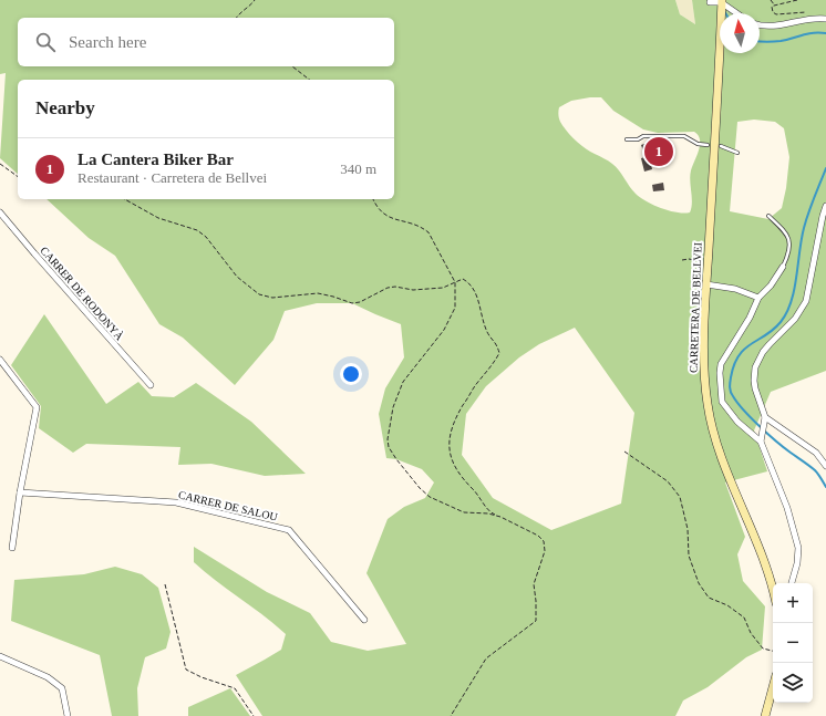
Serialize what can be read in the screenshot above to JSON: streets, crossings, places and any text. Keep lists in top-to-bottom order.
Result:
{
  "streets": {
    "main road": ["CARRETERA DE BELLVEI"],
    "street": ["CARRER DE RODONYÀ", "CARRER DE SALOU"]
  },
  "north": "top",
  "page": {
    "search": "Search here",
    "heading": "Nearby",
    "pins": "1",
    "list": [
      {
        "mark": "1",
        "name": "La Cantera Biker Bar",
        "note": "Restaurant · Carretera de Bellvei",
        "value": "340 m"
      }
    ],
    "map_buttons": ["+", "−"]
  }
}
